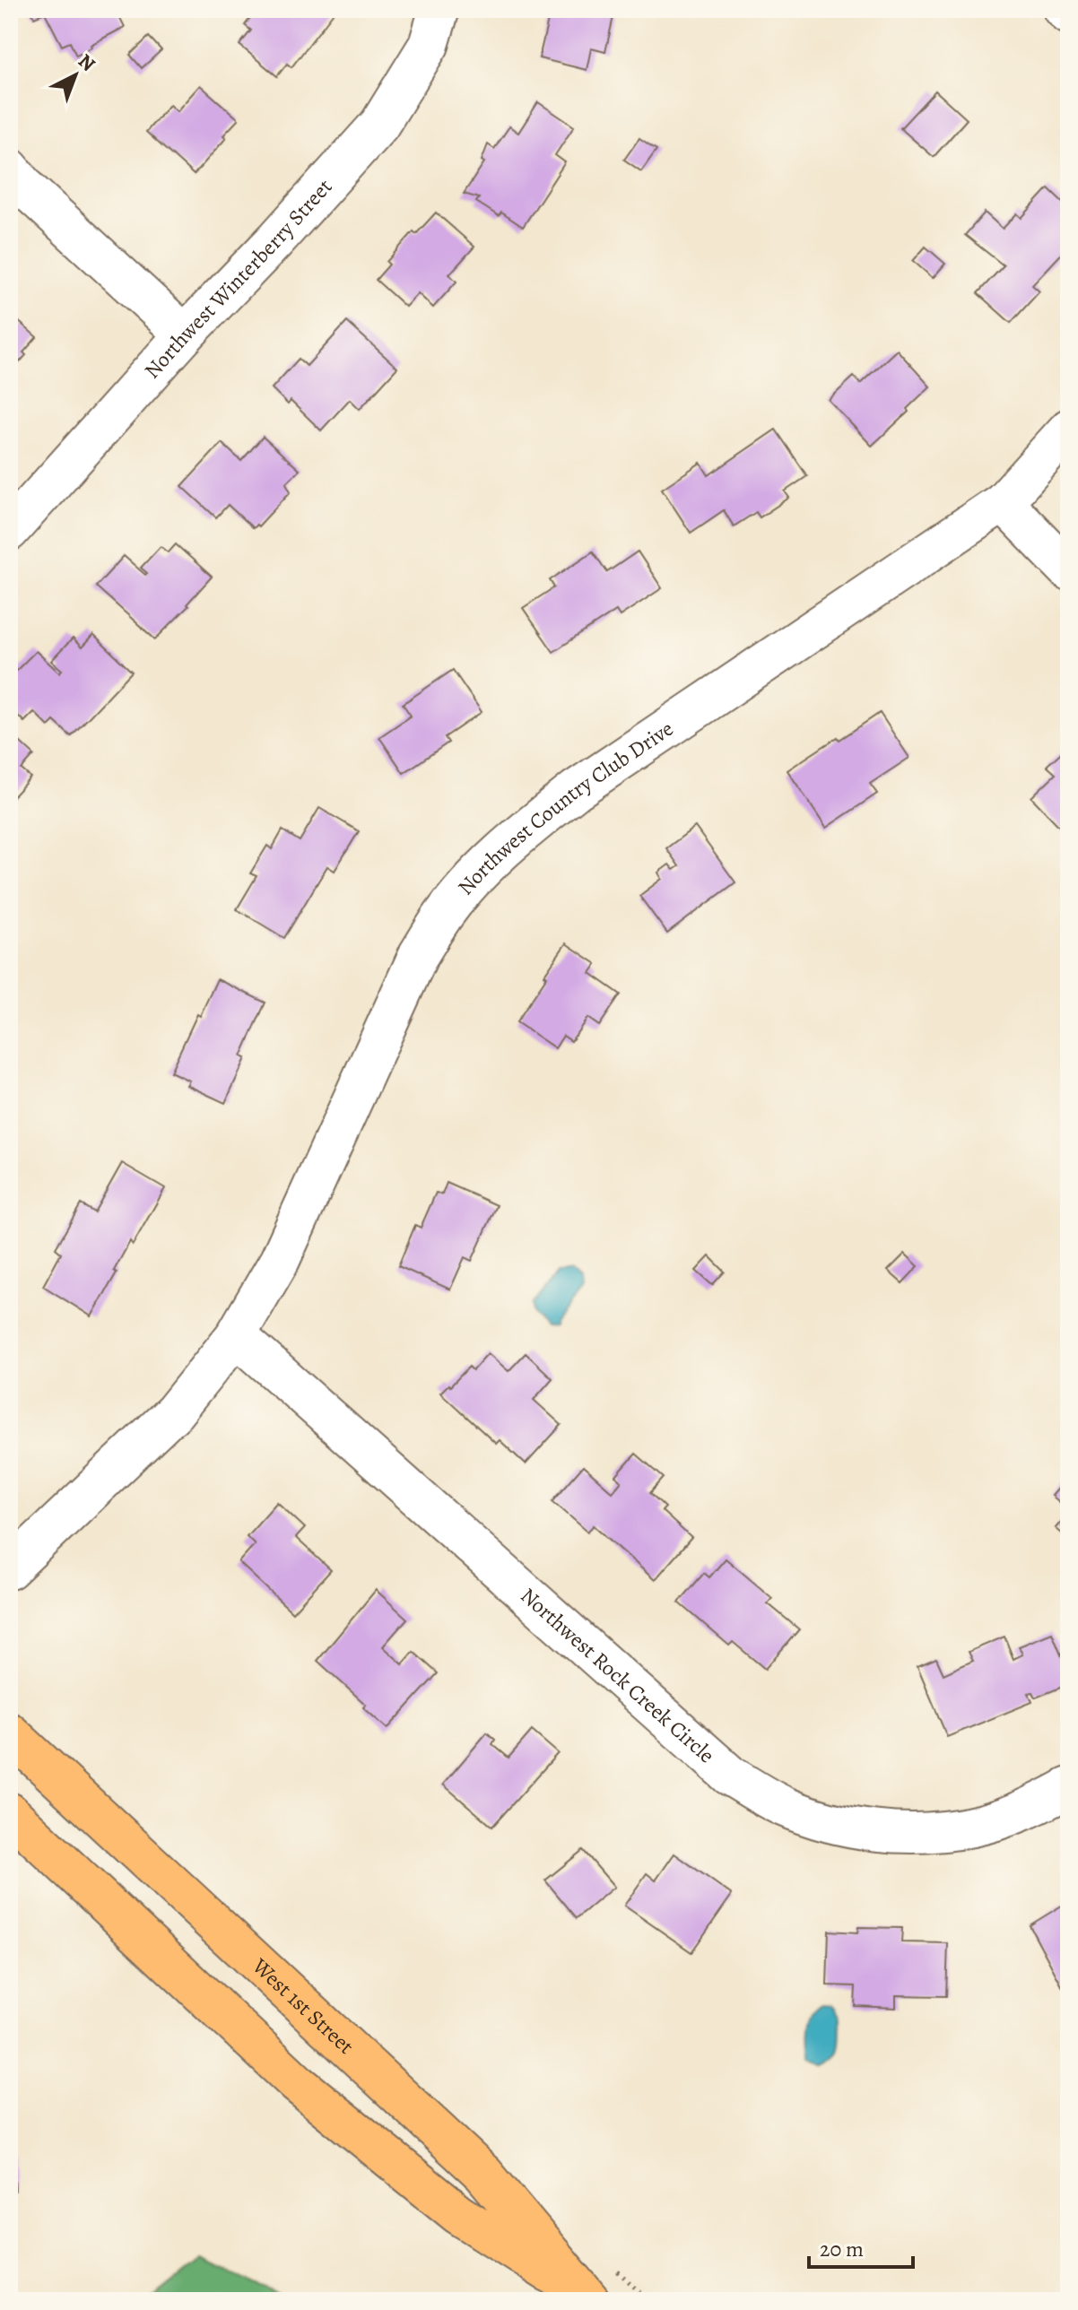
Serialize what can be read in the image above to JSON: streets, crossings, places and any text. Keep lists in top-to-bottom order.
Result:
{
  "streets": {
    "main road": ["West 1st Street"],
    "street": ["Northwest Winterberry Street", "Northwest Country Club Drive", "Northwest Rock Creek Circle"]
  },
  "crossings": [
    ["Northwest Country Club Drive", "Northwest Rock Creek Circle"]
  ],
  "scale_bar": "20 m",
  "north": "top right"
}
